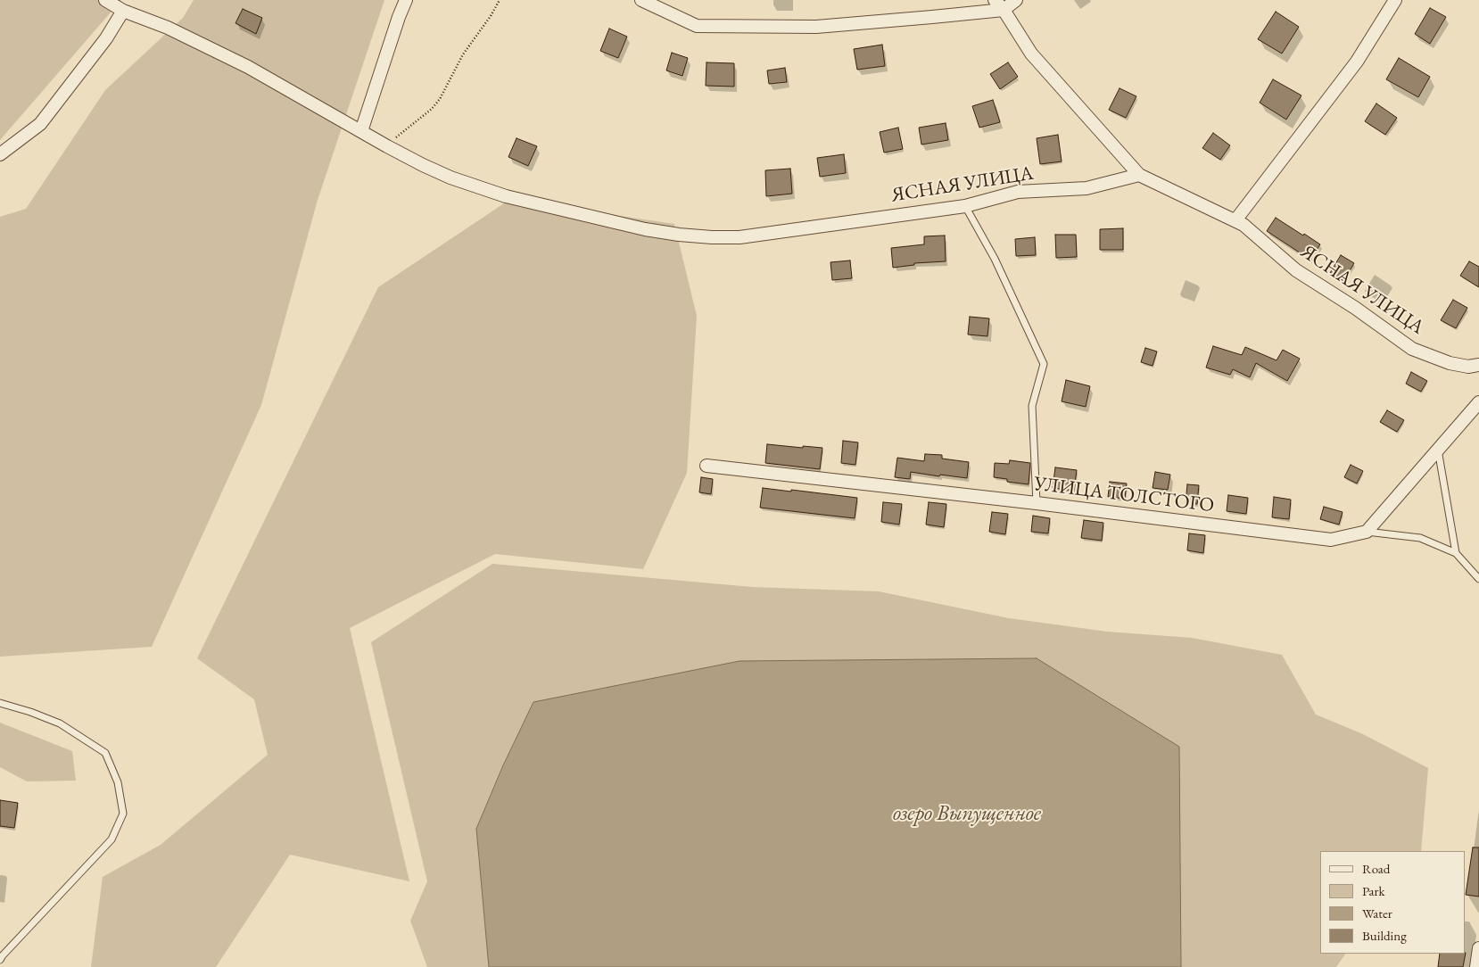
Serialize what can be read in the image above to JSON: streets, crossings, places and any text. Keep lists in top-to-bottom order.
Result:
{
  "streets": {
    "street": ["ЯСНАЯ УЛИЦА", "УЛИЦА ТОЛСТОГО"]
  },
  "water": ["озеро Выпущенное"],
  "legend": [
    "Road",
    "Park",
    "Water",
    "Building"
  ]
}
